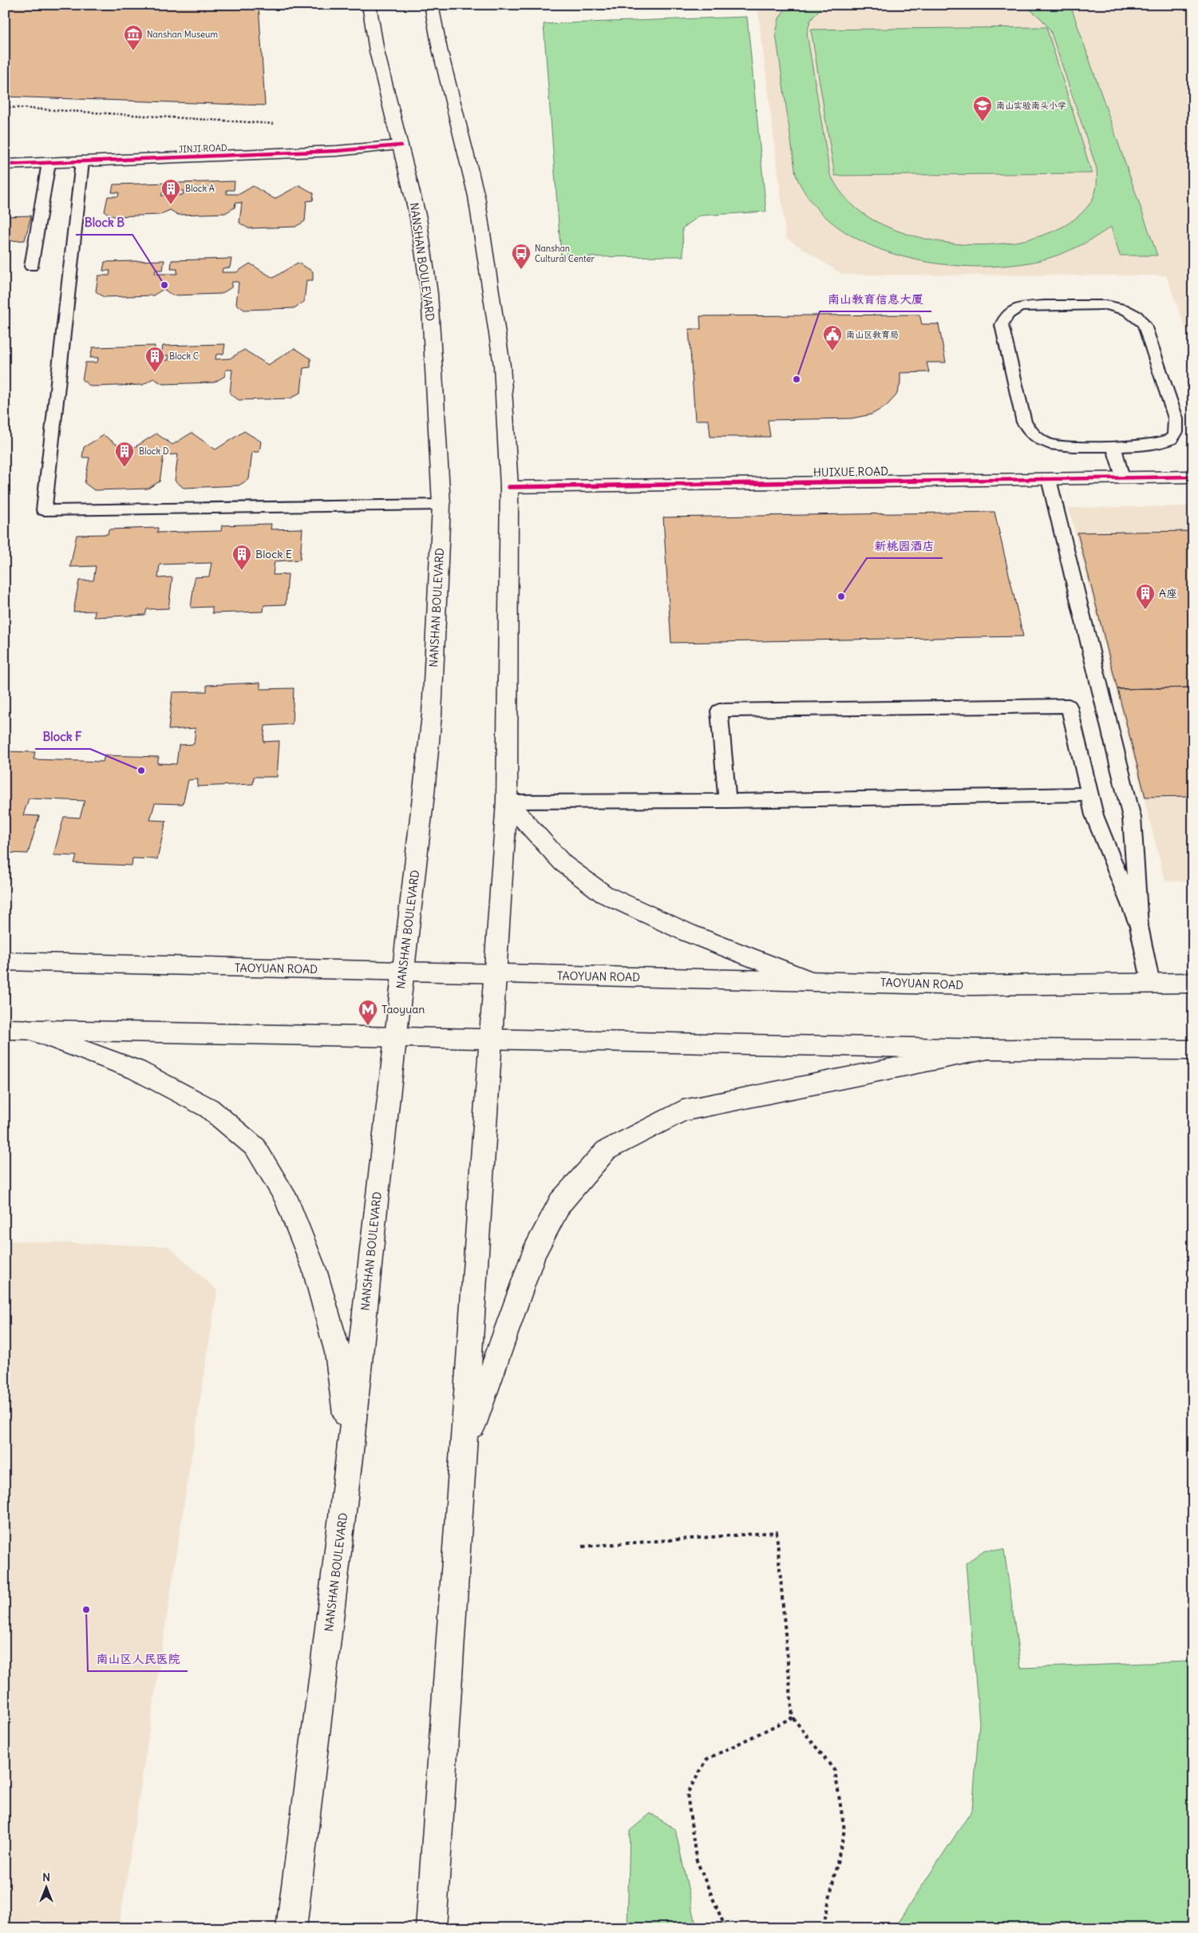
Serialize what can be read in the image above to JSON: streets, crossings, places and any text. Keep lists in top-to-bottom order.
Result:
{
  "streets": {
    "main road": [
      "JINJI ROAD",
      "NANSHAN BOULEVARD",
      "HUIXUE ROAD",
      "TAOYUAN ROAD"
    ]
  },
  "crossings": [
    ["JINJI ROAD", "NANSHAN BOULEVARD"],
    ["NANSHAN BOULEVARD", "TAOYUAN ROAD"]
  ],
  "places": {
    "museum": ["Nanshan Museum"],
    "school or university": ["南山实验南头小学"],
    "building": [
      "Block A",
      "Block C",
      "Block D",
      "Block E",
      "A座"
    ],
    "bus stop": ["Nanshan Cultural Center"],
    "other": [
      "Block B",
      "南山教育信息大厦",
      "新桃园酒店",
      "Block F",
      "南山区人民医院"
    ],
    "public building": ["南山区教育局"],
    "metro station": ["Taoyuan"]
  },
  "north": "top"
}
